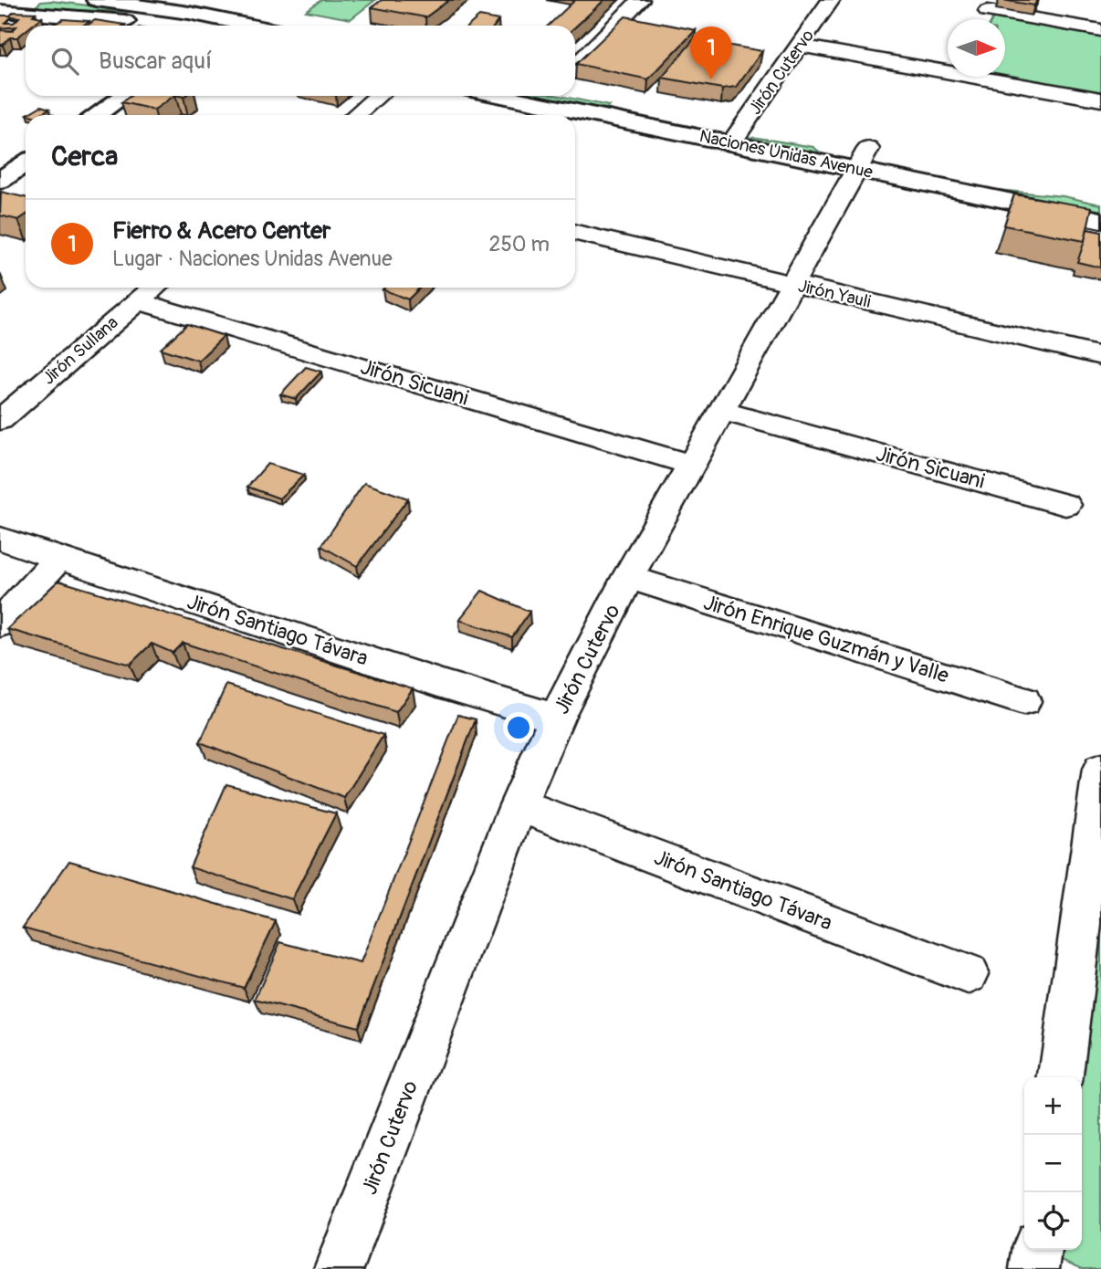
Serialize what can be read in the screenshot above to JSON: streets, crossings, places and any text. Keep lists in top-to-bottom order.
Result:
{
  "streets": {
    "main road": ["Naciones Unidas Avenue"],
    "street": [
      "Jirón Cutervo",
      "Jirón Yauli",
      "Jirón Sullana",
      "Jirón Sicuani",
      "Jirón Santiago Távara",
      "Jirón Enrique Guzmán y Valle"
    ]
  },
  "crossings": [
    ["Jirón Cutervo", "Naciones Unidas Avenue"],
    ["Jirón Cutervo", "Jirón Yauli"],
    ["Jirón Cutervo", "Jirón Sicuani"],
    ["Jirón Cutervo", "Jirón Santiago Távara"],
    ["Jirón Cutervo", "Jirón Enrique Guzmán y Valle"],
    ["Jirón Sullana", "Jirón Sicuani"]
  ],
  "north": "right",
  "page": {
    "search": "Buscar aquí",
    "pins": "1",
    "heading": "Cerca",
    "list": [
      {
        "mark": "1",
        "name": "Fierro & Acero Center",
        "note": "Lugar · Naciones Unidas Avenue",
        "value": "250 m"
      }
    ],
    "map_buttons": ["+", "−"]
  }
}
